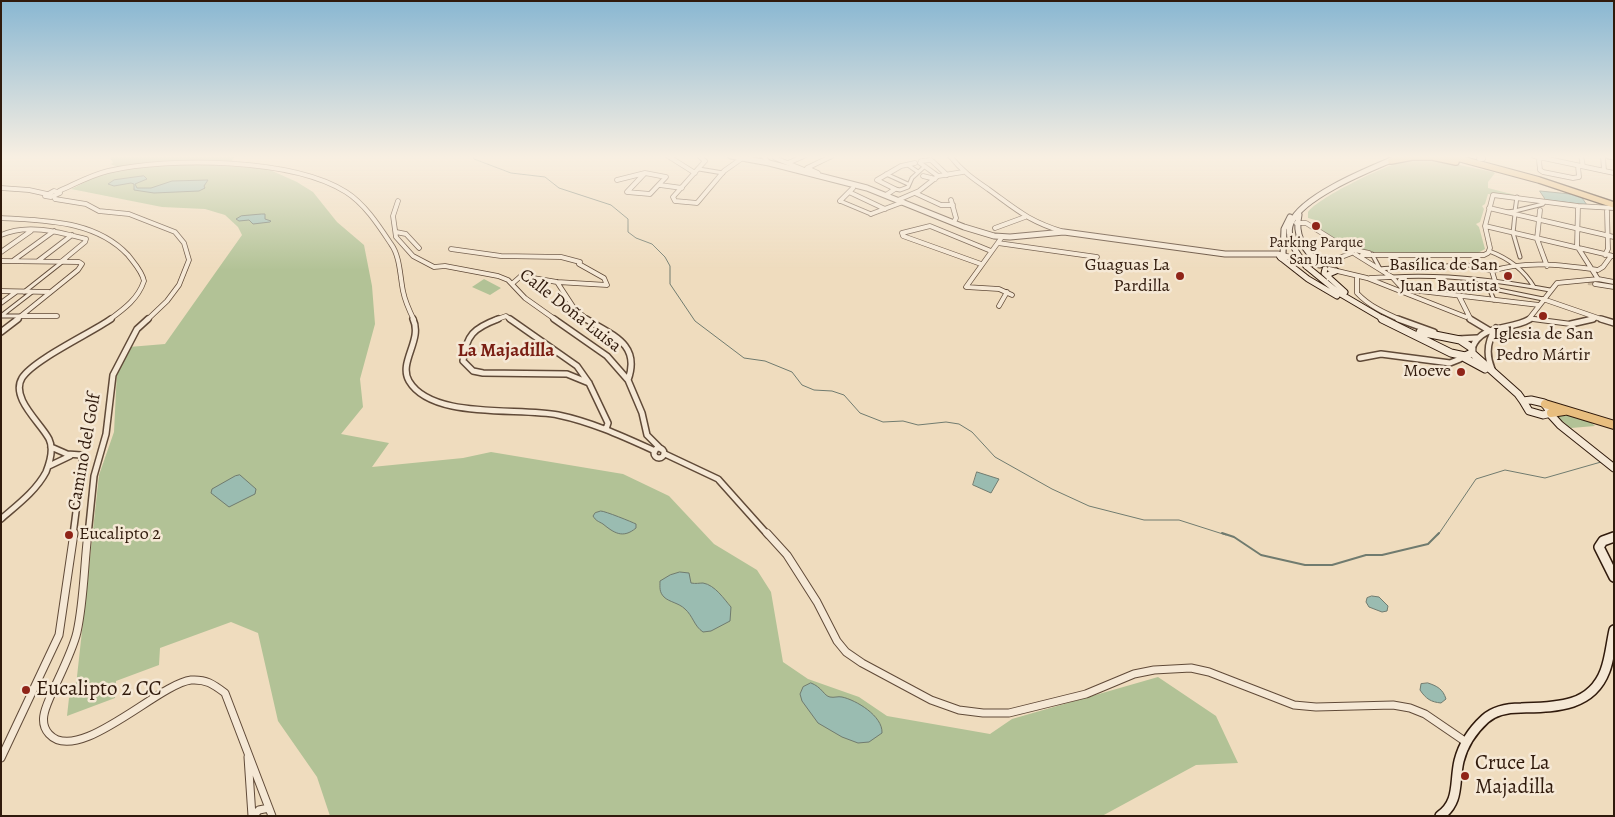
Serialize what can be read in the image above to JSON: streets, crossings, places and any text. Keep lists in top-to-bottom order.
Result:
{
  "streets": {
    "street": ["Calle Doña Luisa", "Camino del Golf"]
  },
  "districts": ["La Majadilla"],
  "places": [
    "Parking Parque San Juan",
    "Guaguas La Pardilla",
    "Basílica de San Juan Bautista",
    "Iglesia de San Pedro Mártir",
    "Moeve",
    "Eucalipto 2",
    "Eucalipto 2 CC",
    "Cruce La Majadilla"
  ]
}
